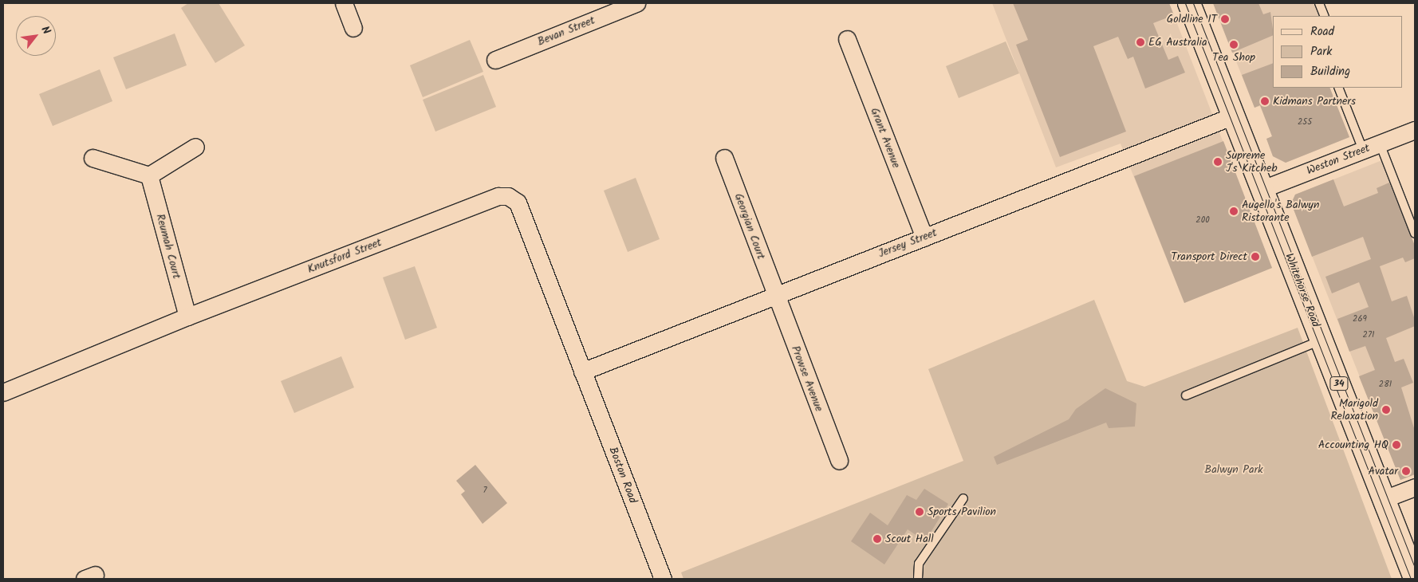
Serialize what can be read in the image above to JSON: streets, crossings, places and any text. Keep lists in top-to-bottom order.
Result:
{
  "streets": {
    "main road": ["Whitehorse Road", "34"],
    "street": [
      "Bevan Street",
      "Grant Avenue",
      "Weston Street",
      "Georgian Court",
      "Jersey Street",
      "Reumah Court",
      "Knutsford Street",
      "Prowse Avenue",
      "Boston Road"
    ]
  },
  "crossings": [
    ["Grant Avenue", "Jersey Street"],
    ["Weston Street", "Whitehorse Road"],
    ["Georgian Court", "Jersey Street"],
    ["Georgian Court", "Prowse Avenue"],
    ["Jersey Street", "Knutsford Street"],
    ["Jersey Street", "Whitehorse Road"],
    ["Jersey Street", "Prowse Avenue"],
    ["Jersey Street", "Boston Road"],
    ["Reumah Court", "Knutsford Street"],
    ["Knutsford Street", "Boston Road"]
  ],
  "parks": ["Balwyn Park"],
  "places": [
    "Goldline IT",
    "EG Australia",
    "Tea Shop",
    "Kidmans Partners",
    "Supreme J's Kitcheb",
    "Augello's Balwyn Ristorante",
    "Transport Direct",
    "Marigold Relaxation",
    "Accounting HQ",
    "Avatar",
    "Sports Pavilion",
    "Scout Hall"
  ],
  "house_numbers": [
    "255",
    "200",
    "269",
    "271",
    "281",
    "7"
  ],
  "legend": ["Road", "Park", "Building"],
  "north": "top right"
}
